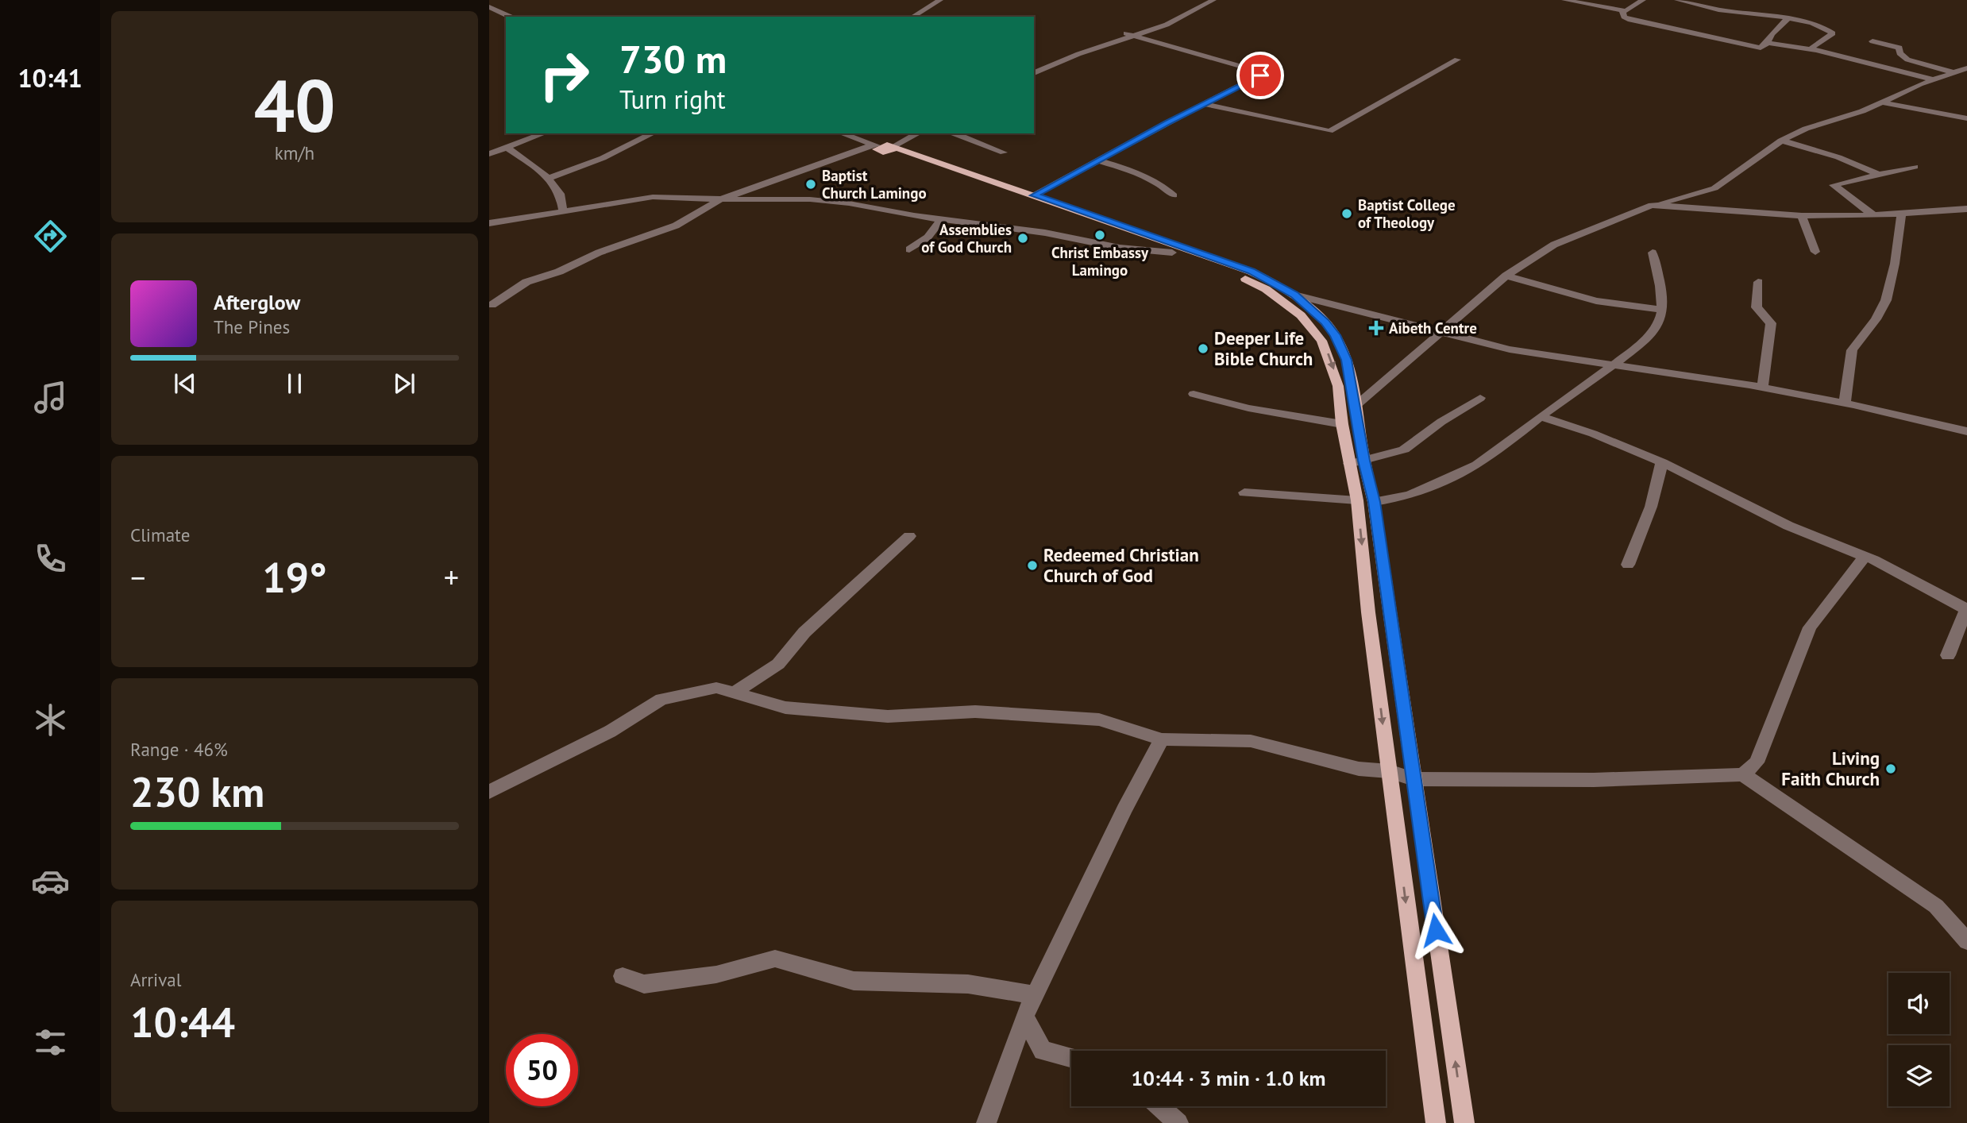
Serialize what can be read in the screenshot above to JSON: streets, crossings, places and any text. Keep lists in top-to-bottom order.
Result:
{
  "places": {
    "other": [
      "Baptist Church Lamingo",
      "Baptist College of Theology",
      "Christ Embassy Lamingo",
      "Assemblies of God Church",
      "Deeper Life Bible Church",
      "Redeemed Christian Church of God",
      "Living Faith Church"
    ],
    "health": ["Aibeth Centre"]
  },
  "page": {
    "tabs": "10:41",
    "tile": [
      ["40", "km/h"],
      "Climate",
      ["Range · 46%", "230 km"],
      ["Arrival", "10:44"]
    ],
    "turn": ["730 m", "Turn right"],
    "song": ["Afterglow", "The Pines"],
    "heat": ["−", "19°", "+"],
    "limit": "50",
    "trip": "10:44 · 3 min · 1.0 km"
  }
}
